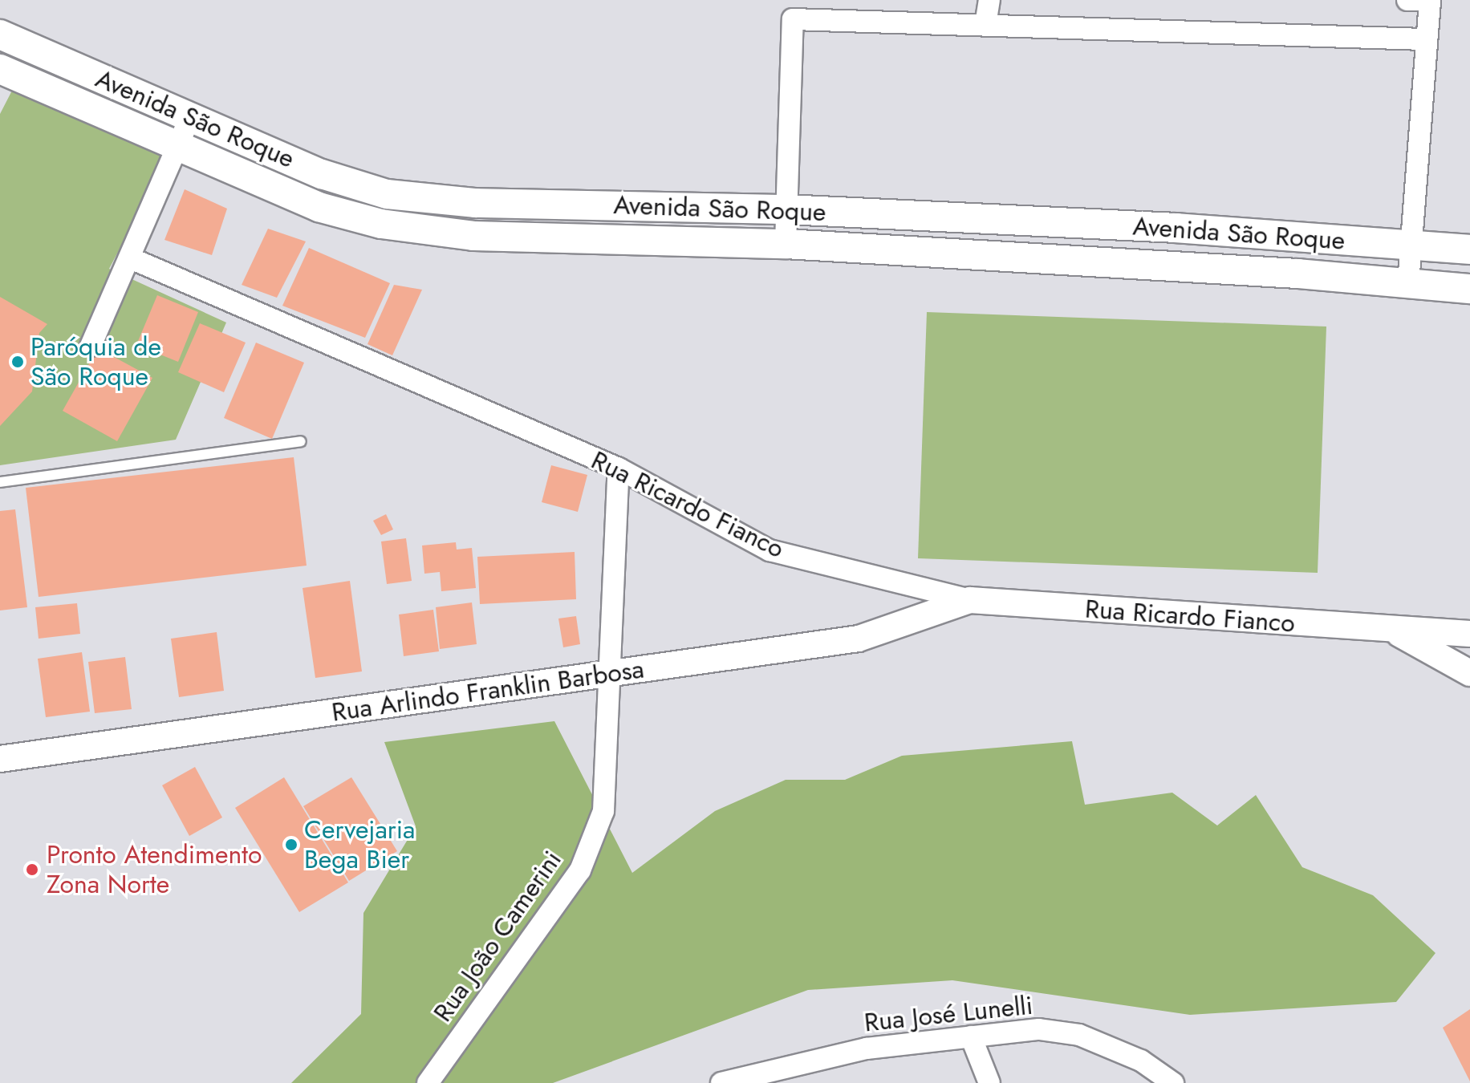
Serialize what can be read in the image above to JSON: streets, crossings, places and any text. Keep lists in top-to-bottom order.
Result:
{
  "streets": {
    "main road": ["Avenida São Roque"],
    "street": [
      "Rua Ricardo Fianco",
      "Rua Arlindo Franklin Barbosa",
      "Rua João Camerini",
      "Rua José Lunelli"
    ]
  },
  "crossings": [
    ["Rua Ricardo Fianco", "Rua Arlindo Franklin Barbosa"],
    ["Rua Ricardo Fianco", "Rua João Camerini"],
    ["Rua Arlindo Franklin Barbosa", "Rua João Camerini"]
  ],
  "places": ["Paróquia de São Roque", "Cervejaria Bega Bier", "Pronto Atendimento Zona Norte"]
}
